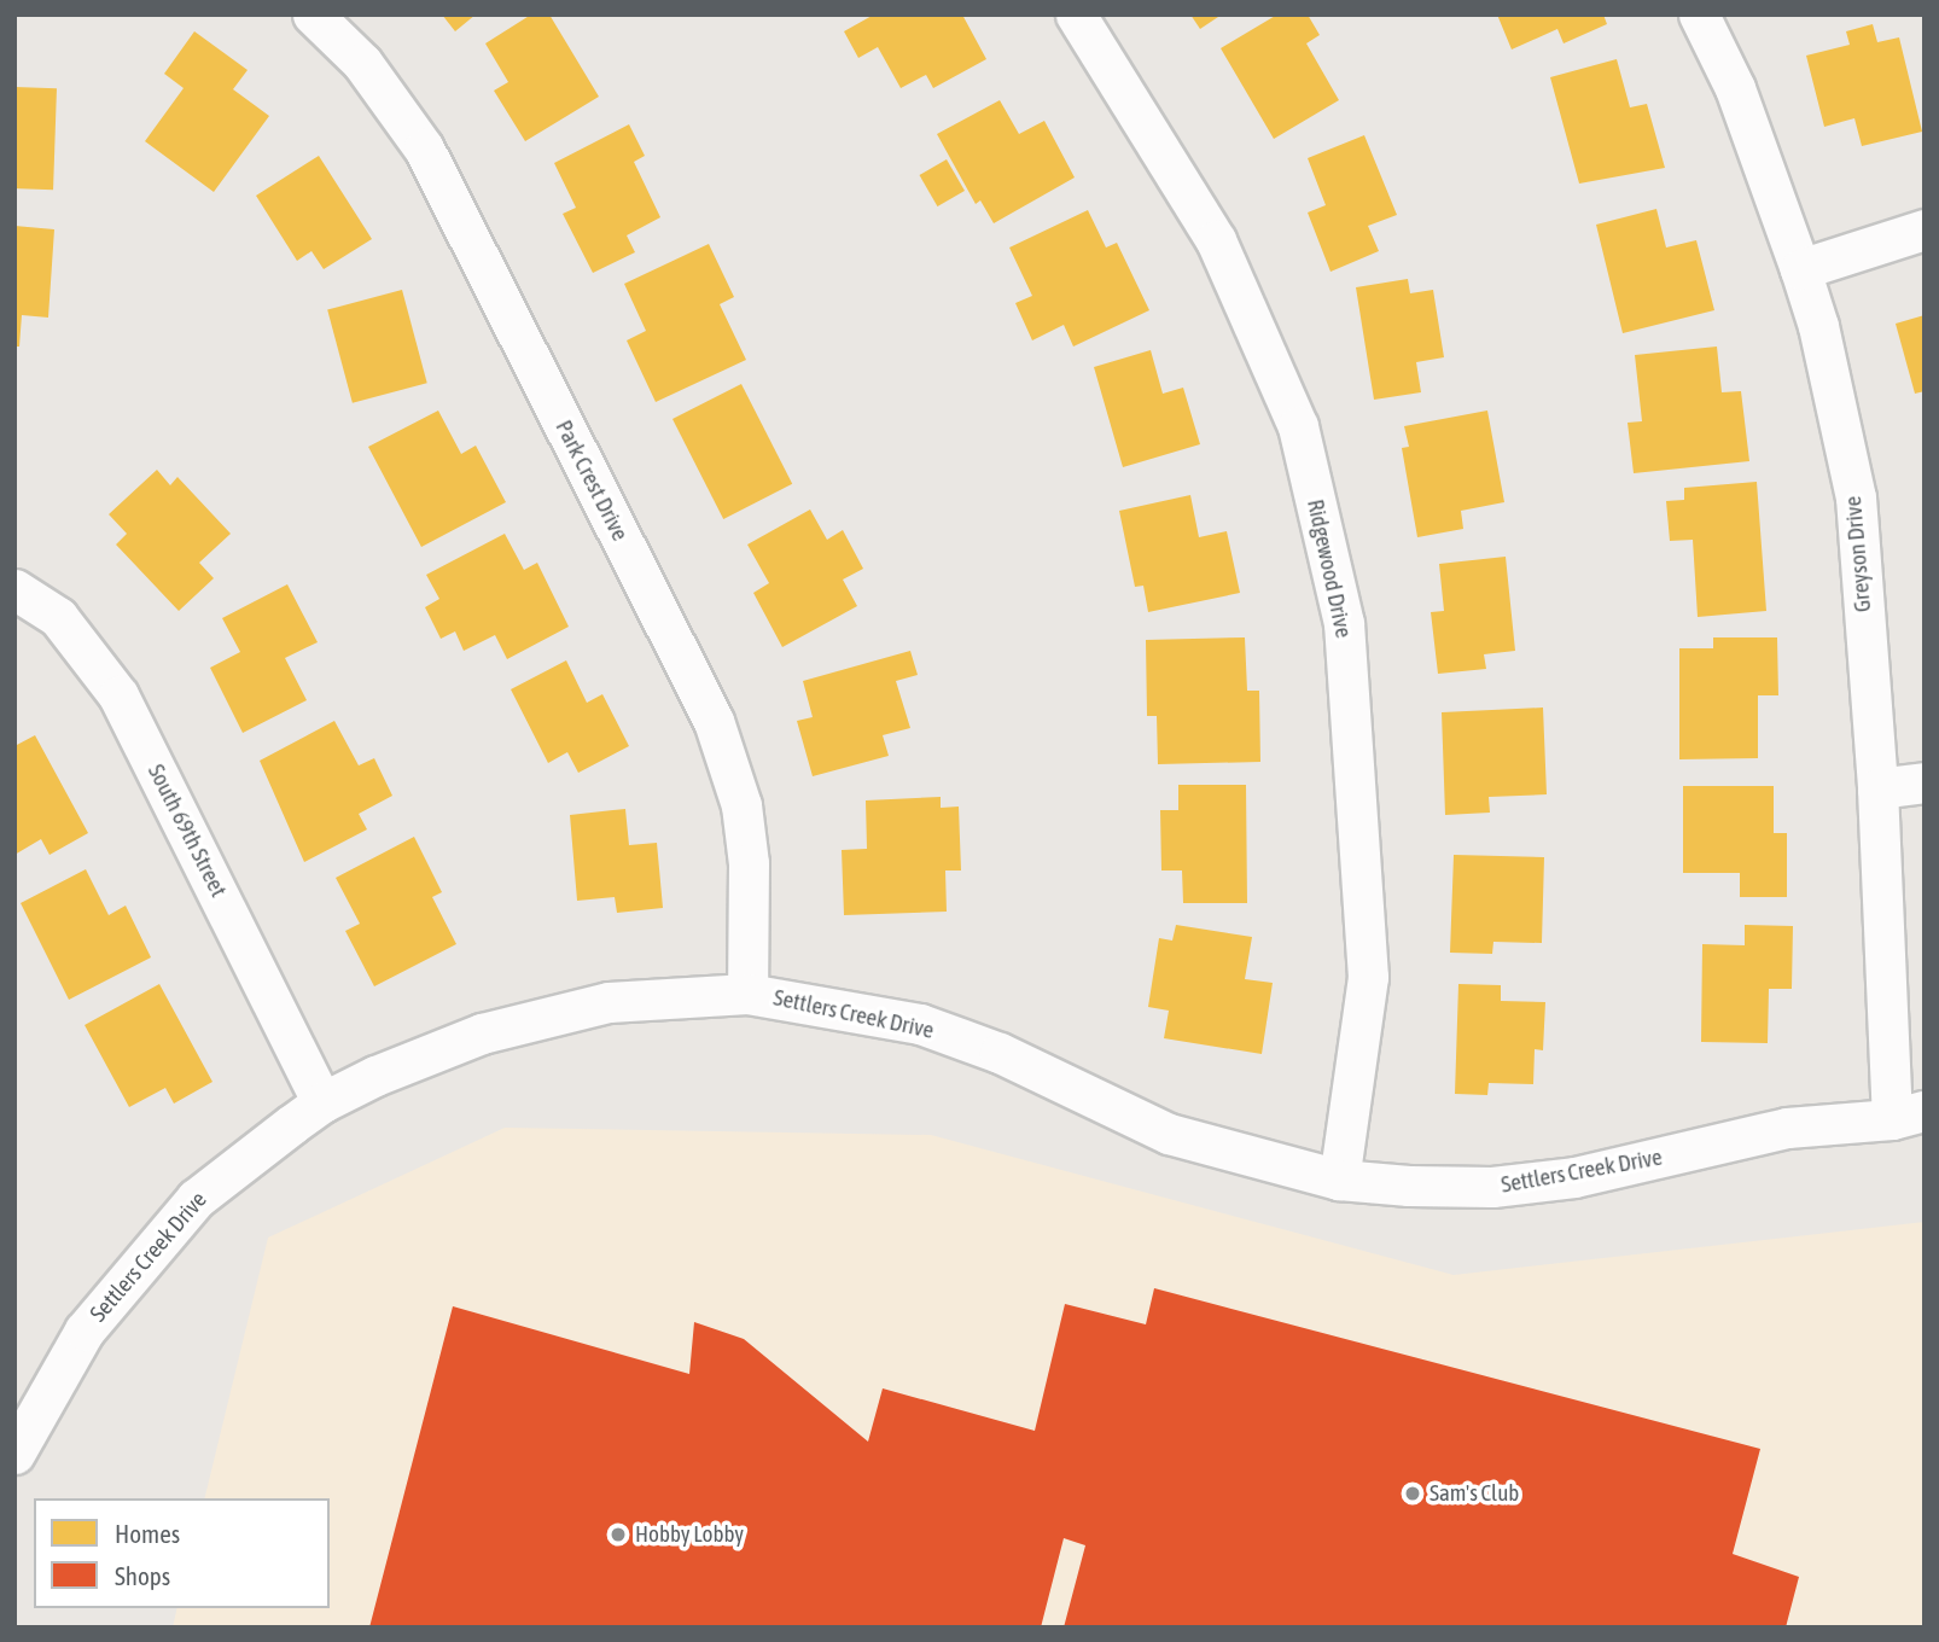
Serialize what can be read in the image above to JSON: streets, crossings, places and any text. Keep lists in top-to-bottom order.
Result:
{
  "streets": {
    "street": [
      "Park Crest Drive",
      "Greyson Drive",
      "Ridgewood Drive",
      "South 69th Street",
      "Settlers Creek Drive"
    ]
  },
  "crossings": [
    ["Park Crest Drive", "Settlers Creek Drive"],
    ["Greyson Drive", "Settlers Creek Drive"],
    ["Ridgewood Drive", "Settlers Creek Drive"],
    ["South 69th Street", "Settlers Creek Drive"]
  ],
  "places": ["Sam's Club", "Hobby Lobby"],
  "legend": ["Homes", "Shops"]
}
